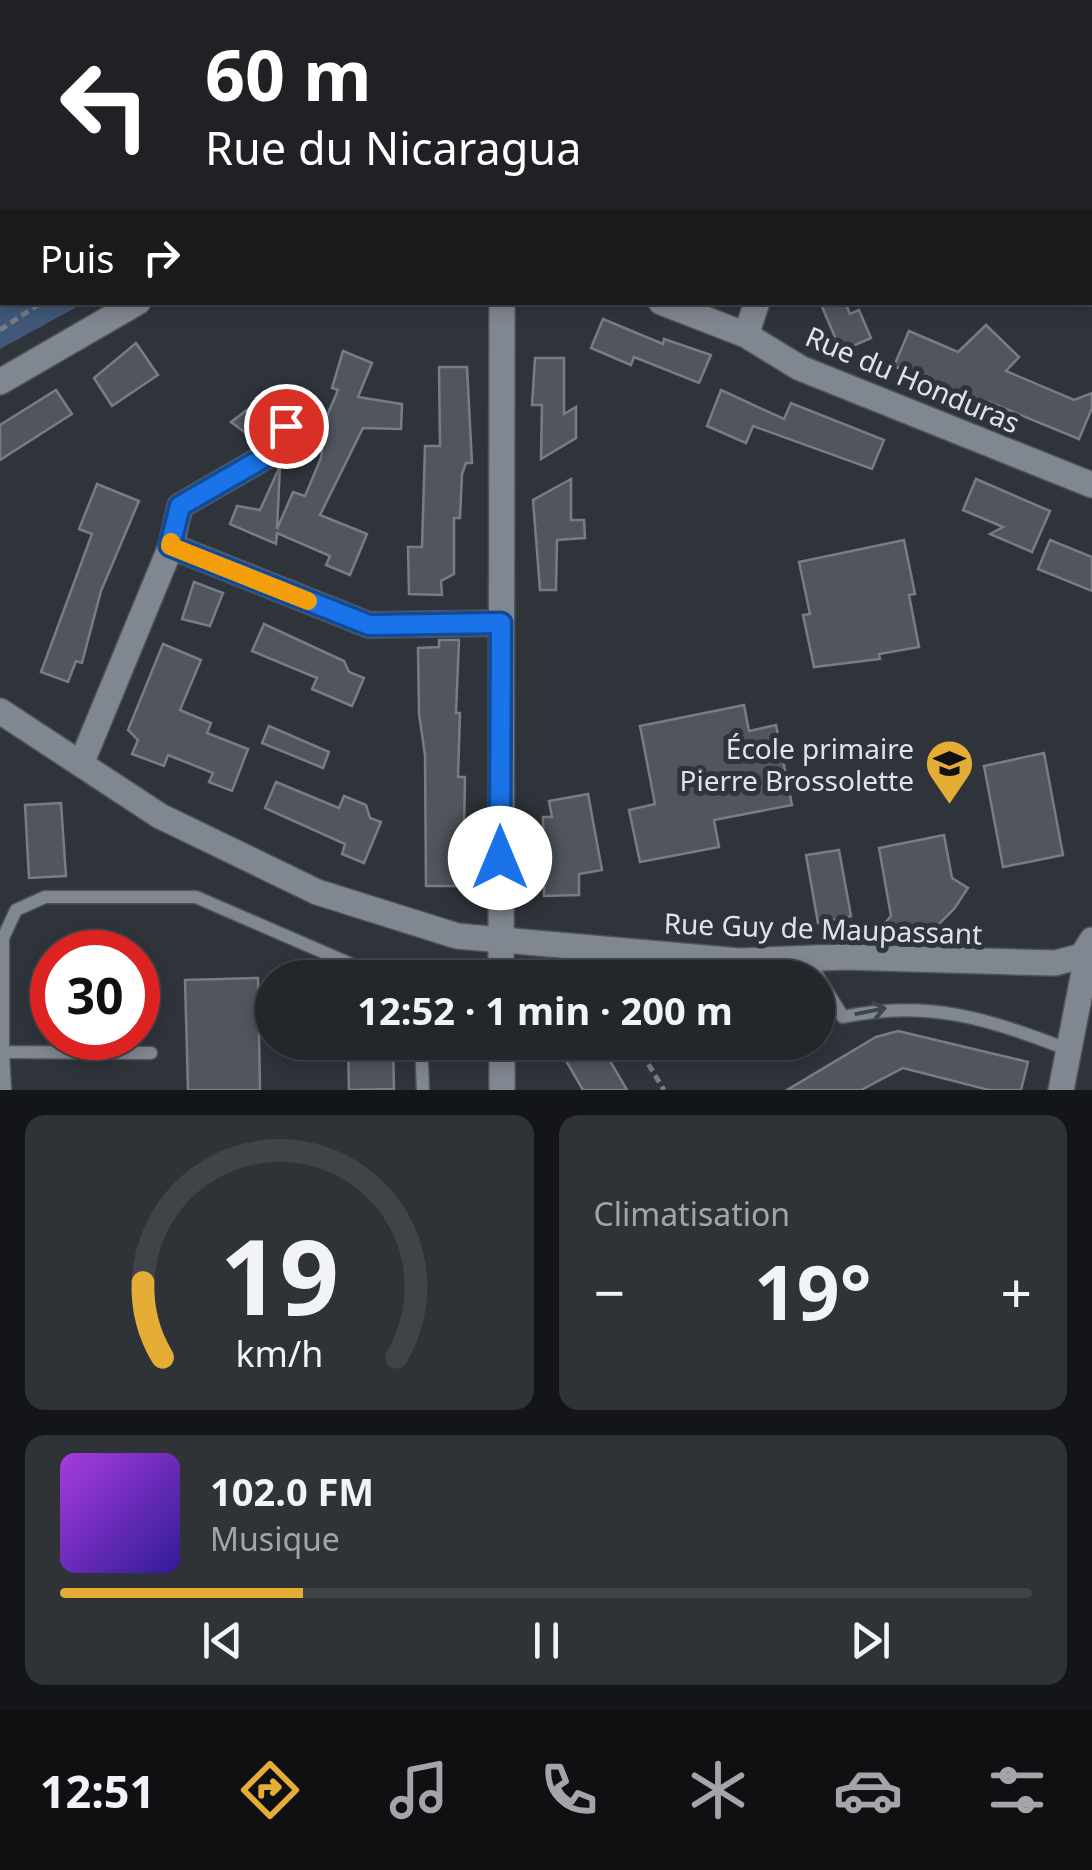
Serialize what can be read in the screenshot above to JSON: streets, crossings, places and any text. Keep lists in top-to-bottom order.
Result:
{
  "streets": {
    "street": ["Rue du Honduras", "Rue Guy de Maupassant"]
  },
  "places": {
    "school or university": ["École primaire Pierre Brossolette"]
  },
  "page": {
    "turn": ["60 m", "Rue du Nicaragua"],
    "then": "Puis",
    "limit": "30",
    "trip": "12:52 · 1 min · 200 m",
    "tile": "Climatisation",
    "heat": ["−", "19°", "+"],
    "song": ["102.0 FM", "Musique"],
    "tabs": "12:51",
    "gauge": ["19", "km/h"]
  }
}
